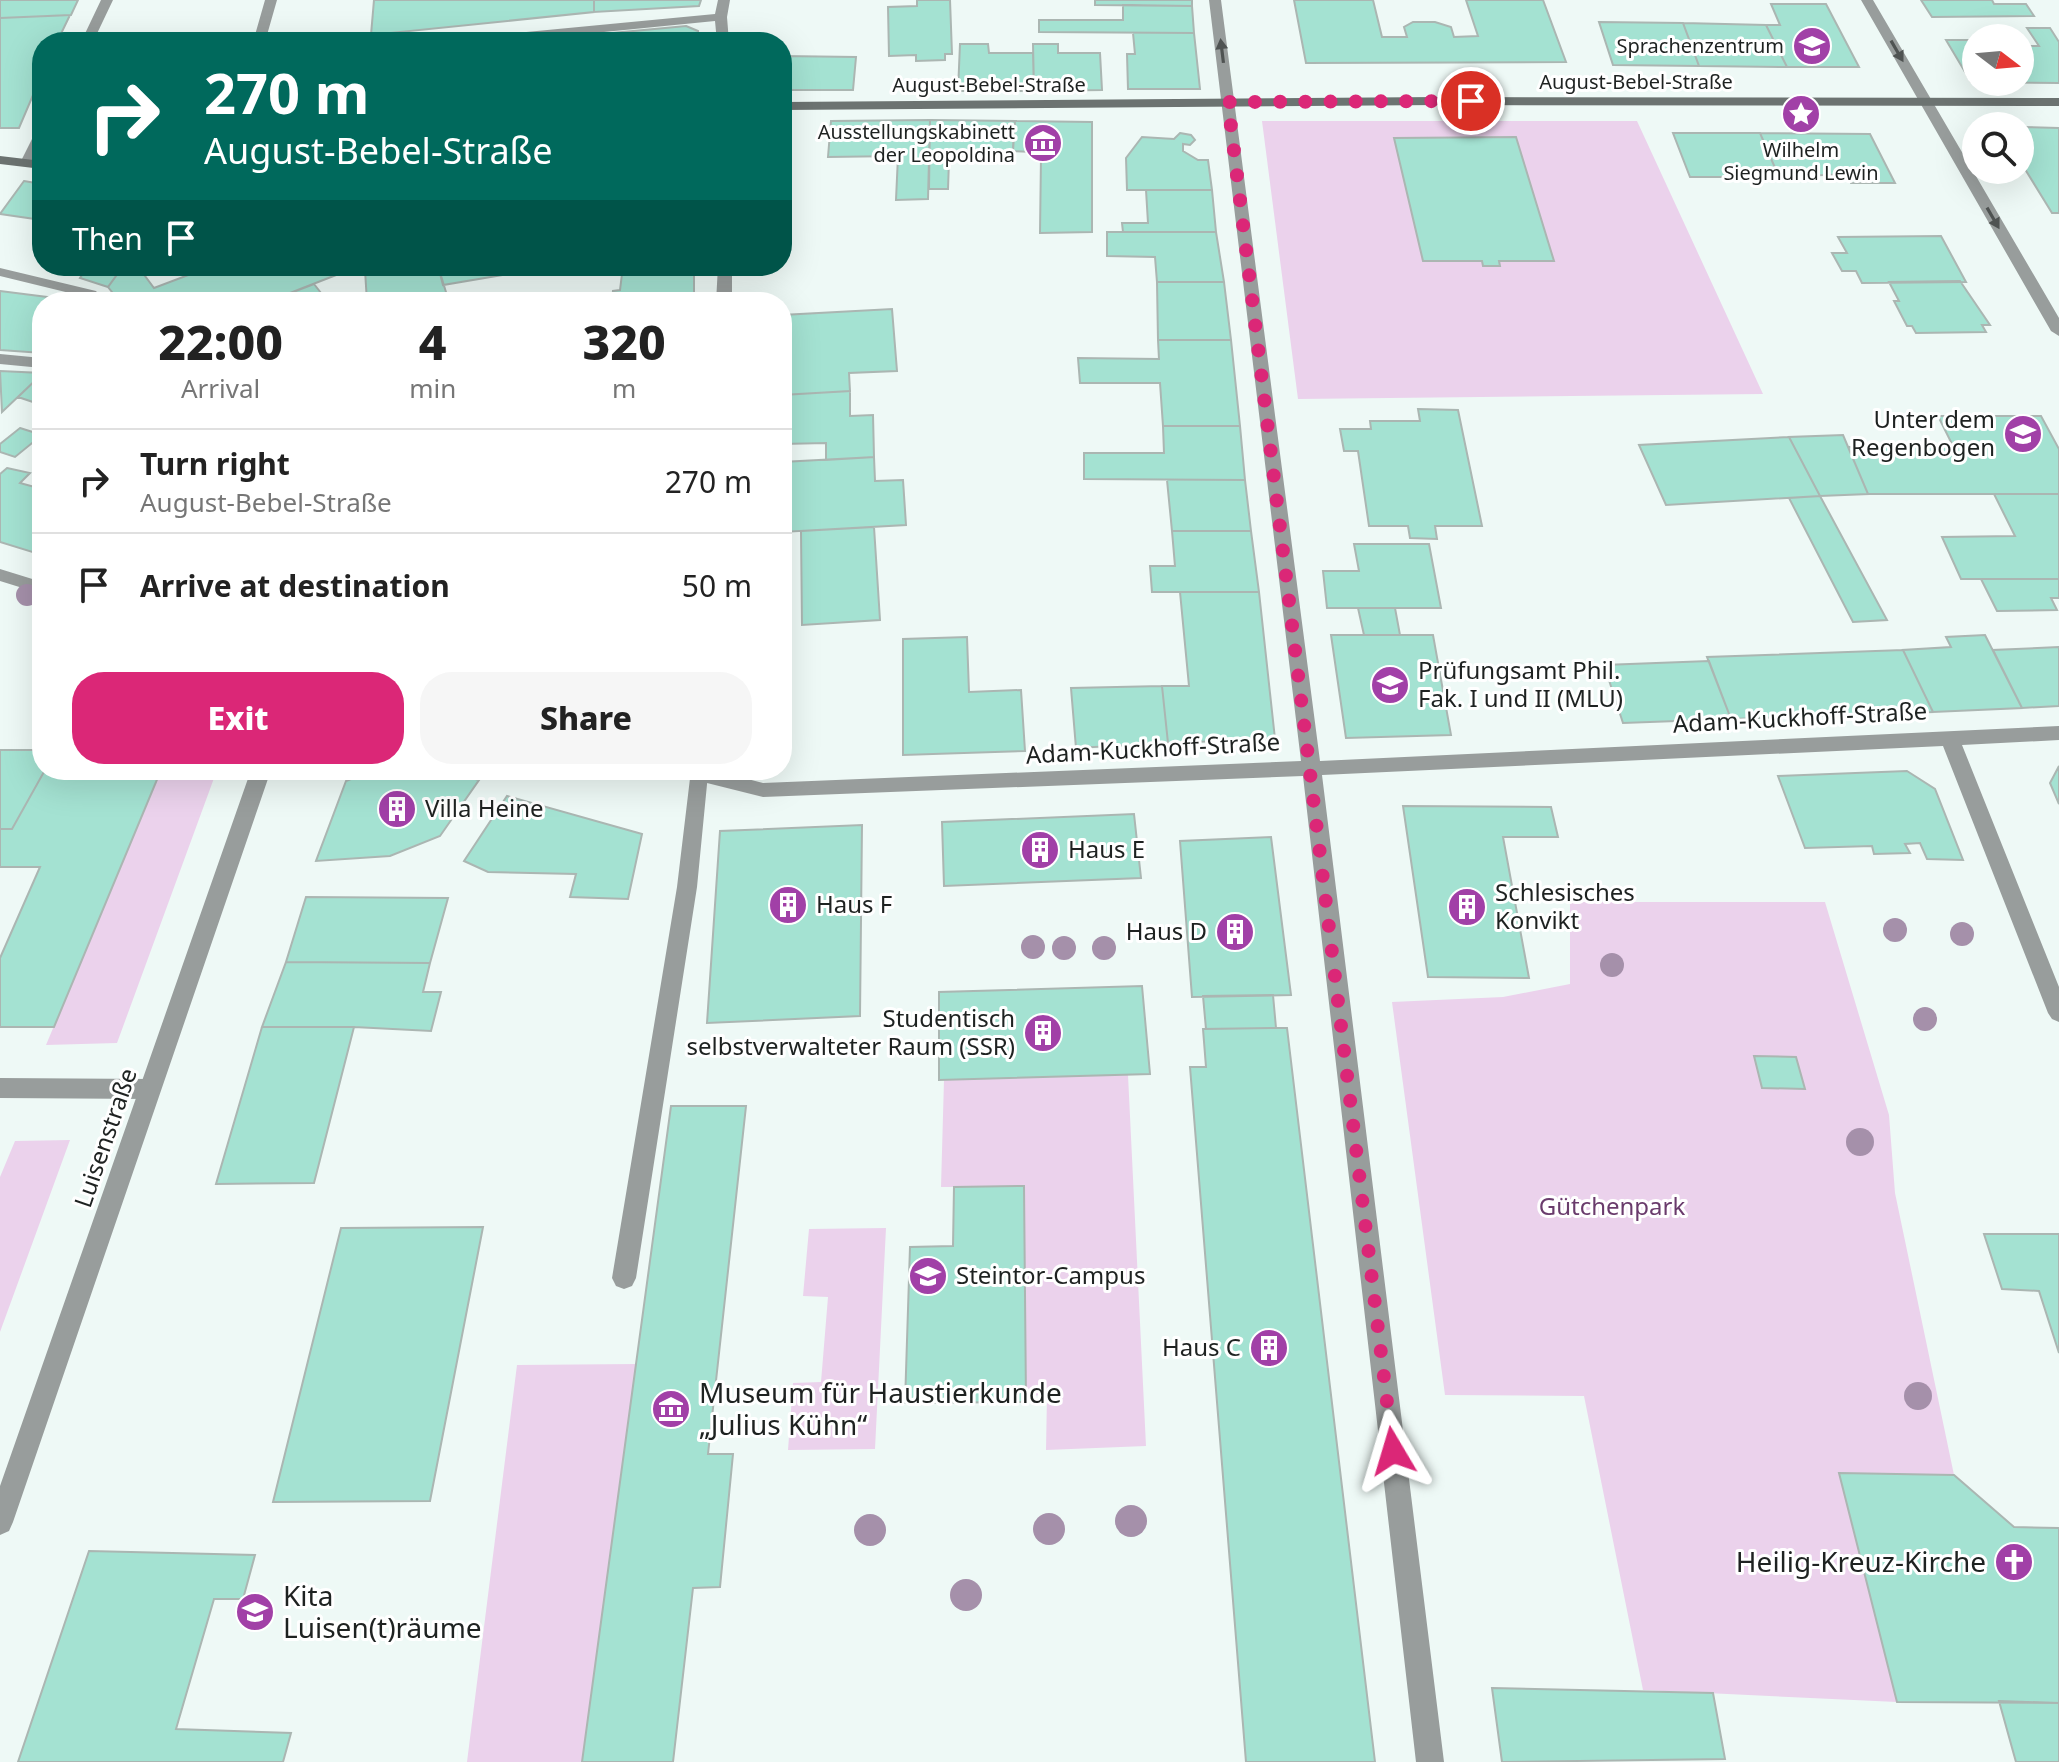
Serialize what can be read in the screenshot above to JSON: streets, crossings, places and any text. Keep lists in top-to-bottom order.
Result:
{
  "streets": {
    "street": ["August-Bebel-Straße", "Adam-Kuckhoff-Straße", "Luisenstraße"]
  },
  "parks": ["Gütchenpark"],
  "places": {
    "school or university": [
      "Sprachenzentrum",
      "Unter dem Regenbogen",
      "Prüfungsamt Phil. Fak. I und II (MLU)",
      "Steintor-Campus",
      "Kita Luisen(t)räume"
    ],
    "place": ["Wilhelm Siegmund Lewin"],
    "museum": ["Ausstellungskabinett der Leopoldina", "Museum für Haustierkunde „Julius Kühn“"],
    "building": [
      "Villa Heine",
      "Haus E",
      "Haus F",
      "Schlesisches Konvikt",
      "Haus D",
      "Studentisch selbstverwalteter Raum (SSR)",
      "Haus C"
    ],
    "church": ["Heilig-Kreuz-Kirche"]
  },
  "north": "right",
  "page": {
    "turn": ["270 m", "August-Bebel-Straße"],
    "then": "Then",
    "eta": [
      "22:00",
      "Arrival",
      "4",
      "min",
      "320",
      "m"
    ],
    "list": [
      {
        "name": "Turn right",
        "note": "August-Bebel-Straße",
        "value": "270 m"
      },
      {
        "name": "Arrive at destination",
        "value": "50 m"
      }
    ],
    "buttons": ["Exit", "Share"]
  }
}
